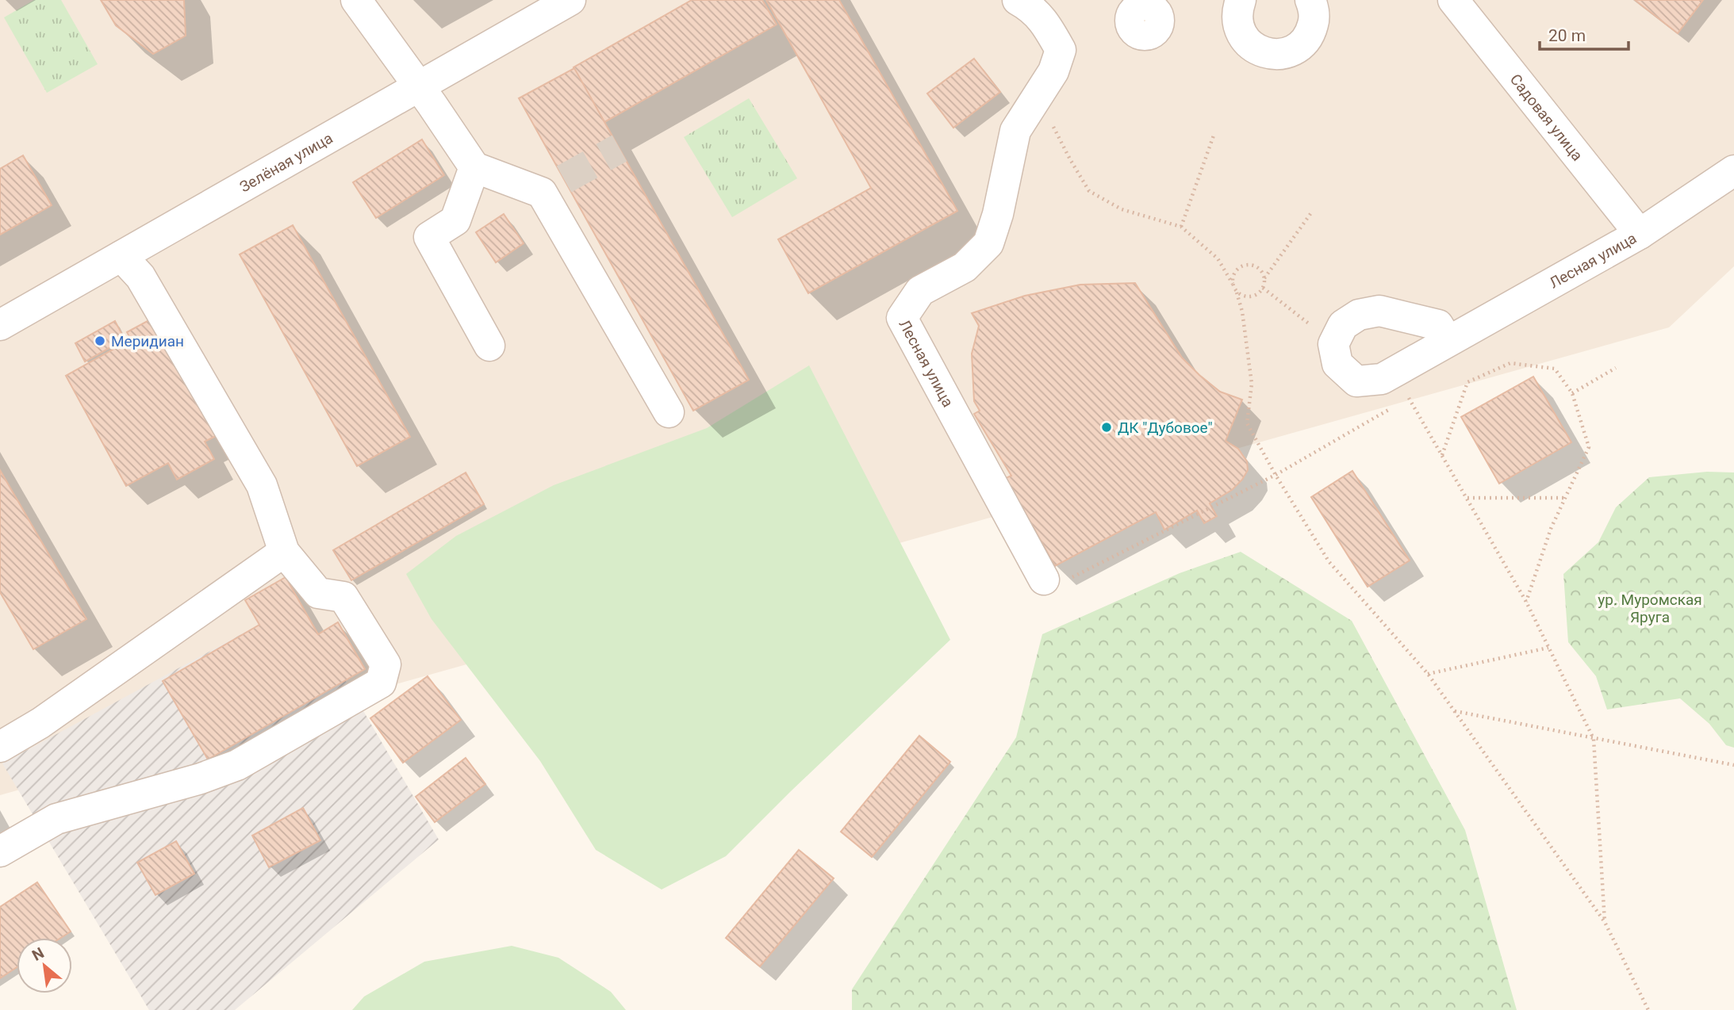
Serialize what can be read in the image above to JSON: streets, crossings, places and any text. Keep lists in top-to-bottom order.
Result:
{
  "streets": {
    "street": ["Садовая улица", "Зелёная улица", "Лесная улица"]
  },
  "crossings": [
    ["Садовая улица", "Лесная улица"]
  ],
  "parks": ["ур. Муромская Яруга"],
  "places": ["Меридиан", "ДК \"Дубовое\""],
  "scale_bar": "20 m",
  "north": "top left"
}
